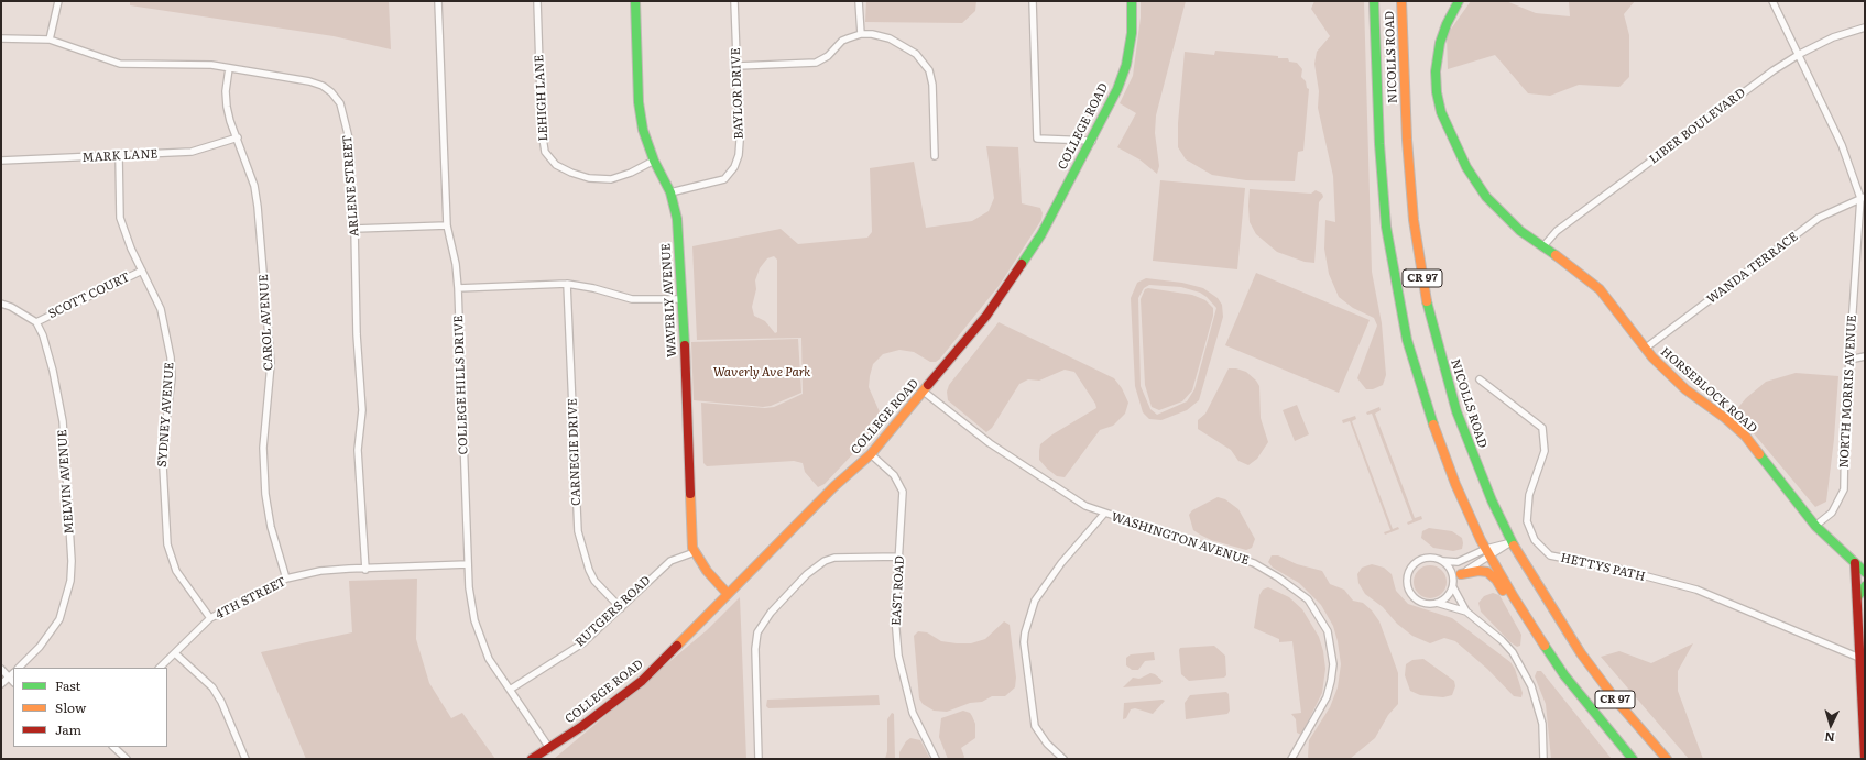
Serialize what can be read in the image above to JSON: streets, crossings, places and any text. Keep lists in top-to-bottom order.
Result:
{
  "streets": {
    "main road": [
      "NICOLLS ROAD",
      "COLLEGE ROAD",
      "CR 97",
      "WAVERLY AVENUE",
      "HORSEBLOCK ROAD"
    ],
    "street": [
      "BAYLOR DRIVE",
      "LEHIGH LANE",
      "LIBER BOULEVARD",
      "MARK LANE",
      "ARLENE STREET",
      "WANDA TERRACE",
      "SCOTT COURT",
      "CAROL AVENUE",
      "COLLEGE HILLS DRIVE",
      "NORTH MORRIS AVENUE",
      "SYDNEY AVENUE",
      "CARNEGIE DRIVE",
      "MELVIN AVENUE",
      "WASHINGTON AVENUE",
      "HETTYS PATH",
      "EAST ROAD",
      "4TH STREET",
      "RUTGERS ROAD"
    ]
  },
  "crossings": [
    ["BAYLOR DRIVE", "WAVERLY AVENUE"],
    ["LEHIGH LANE", "WAVERLY AVENUE"],
    ["COLLEGE ROAD", "WAVERLY AVENUE"],
    ["COLLEGE ROAD", "COLLEGE HILLS DRIVE"],
    ["COLLEGE ROAD", "WASHINGTON AVENUE"],
    ["COLLEGE ROAD", "EAST ROAD"],
    ["LIBER BOULEVARD", "HORSEBLOCK ROAD"],
    ["LIBER BOULEVARD", "NORTH MORRIS AVENUE"],
    ["MARK LANE", "CAROL AVENUE"],
    ["MARK LANE", "SYDNEY AVENUE"],
    ["ARLENE STREET", "CAROL AVENUE"],
    ["ARLENE STREET", "4TH STREET"],
    ["WANDA TERRACE", "HORSEBLOCK ROAD"],
    ["WANDA TERRACE", "NORTH MORRIS AVENUE"],
    ["SCOTT COURT", "SYDNEY AVENUE"],
    ["SCOTT COURT", "MELVIN AVENUE"],
    ["WAVERLY AVENUE", "RUTGERS ROAD"],
    ["CAROL AVENUE", "4TH STREET"],
    ["COLLEGE HILLS DRIVE", "4TH STREET"],
    ["COLLEGE HILLS DRIVE", "RUTGERS ROAD"],
    ["HORSEBLOCK ROAD", "NORTH MORRIS AVENUE"],
    ["SYDNEY AVENUE", "4TH STREET"],
    ["CARNEGIE DRIVE", "RUTGERS ROAD"]
  ],
  "parks": ["Waverly Ave Park"],
  "legend": ["Fast", "Slow", "Jam"],
  "north": "bottom"
}
